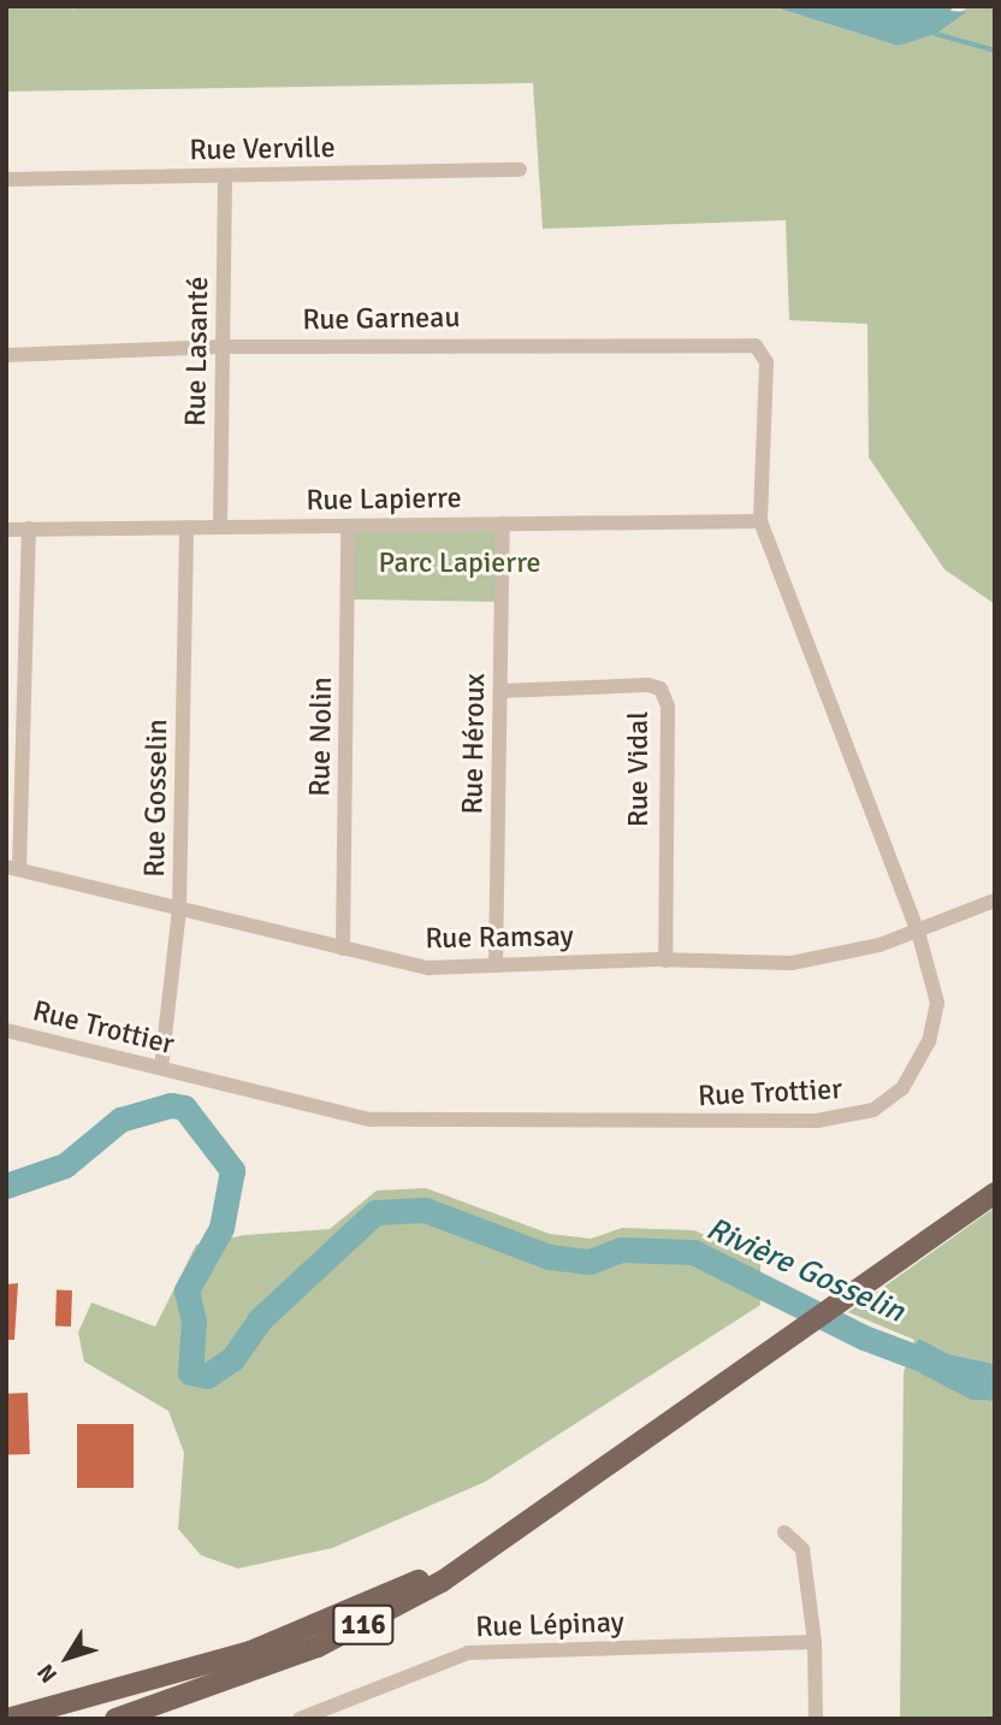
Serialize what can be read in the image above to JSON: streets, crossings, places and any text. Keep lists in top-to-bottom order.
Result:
{
  "streets": {
    "main road": ["116"],
    "street": [
      "Rue Verville",
      "Rue Garneau",
      "Rue Lasanté",
      "Rue Lapierre",
      "Rue Nolin",
      "Rue Héroux",
      "Rue Vidal",
      "Rue Gosselin",
      "Rue Ramsay",
      "Rue Trottier",
      "Rue Lépinay"
    ]
  },
  "crossings": [
    ["Rue Verville", "Rue Lasanté"],
    ["Rue Garneau", "Rue Lasanté"],
    ["Rue Garneau", "Rue Trottier"],
    ["Rue Lasanté", "Rue Lapierre"],
    ["Rue Lapierre", "Rue Nolin"],
    ["Rue Lapierre", "Rue Héroux"],
    ["Rue Lapierre", "Rue Gosselin"],
    ["Rue Lapierre", "Rue Trottier"],
    ["Rue Nolin", "Rue Ramsay"],
    ["Rue Héroux", "Rue Vidal"],
    ["Rue Héroux", "Rue Ramsay"],
    ["Rue Vidal", "Rue Ramsay"],
    ["Rue Gosselin", "Rue Ramsay"],
    ["Rue Gosselin", "Rue Trottier"],
    ["Rue Ramsay", "Rue Trottier"]
  ],
  "water": ["Rivière Gosselin"],
  "parks": ["Parc Lapierre"],
  "north": "bottom left"
}
